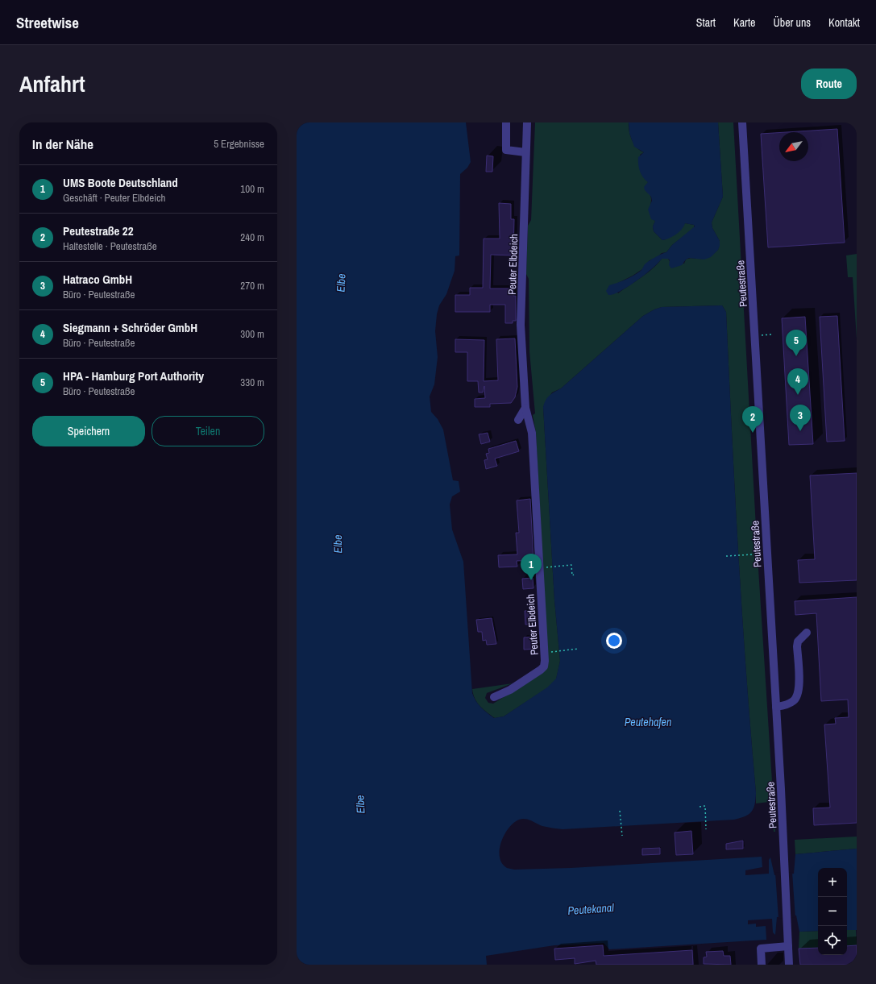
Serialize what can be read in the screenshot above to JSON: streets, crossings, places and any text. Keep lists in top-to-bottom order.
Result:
{
  "streets": {
    "street": ["Peuter Elbdeich", "Peutestraße"]
  },
  "water": ["Elbe", "Peutehafen", "Peutekanal"],
  "north": "bottom left",
  "page": {
    "header": "Streetwise",
    "nav": [
      "Start",
      "Karte",
      "Über uns",
      "Kontakt"
    ],
    "title": "Anfahrt",
    "buttons": [
      "Route",
      ["Speichern", "Teilen"]
    ],
    "heading": ["In der Nähe", "5 Ergebnisse"],
    "list": [
      {
        "mark": "1",
        "name": "UMS Boote Deutschland",
        "note": "Geschäft · Peuter Elbdeich",
        "value": "100 m"
      },
      {
        "mark": "2",
        "name": "Peutestraße 22",
        "note": "Haltestelle · Peutestraße",
        "value": "240 m"
      },
      {
        "mark": "3",
        "name": "Hatraco GmbH",
        "note": "Büro · Peutestraße",
        "value": "270 m"
      },
      {
        "mark": "4",
        "name": "Siegmann + Schröder GmbH",
        "note": "Büro · Peutestraße",
        "value": "300 m"
      },
      {
        "mark": "5",
        "name": "HPA - Hamburg Port Authority",
        "note": "Büro · Peutestraße",
        "value": "330 m"
      }
    ],
    "pins": [
      "5",
      "4",
      "3",
      "2",
      "1"
    ],
    "map_buttons": ["+", "−"]
  }
}
